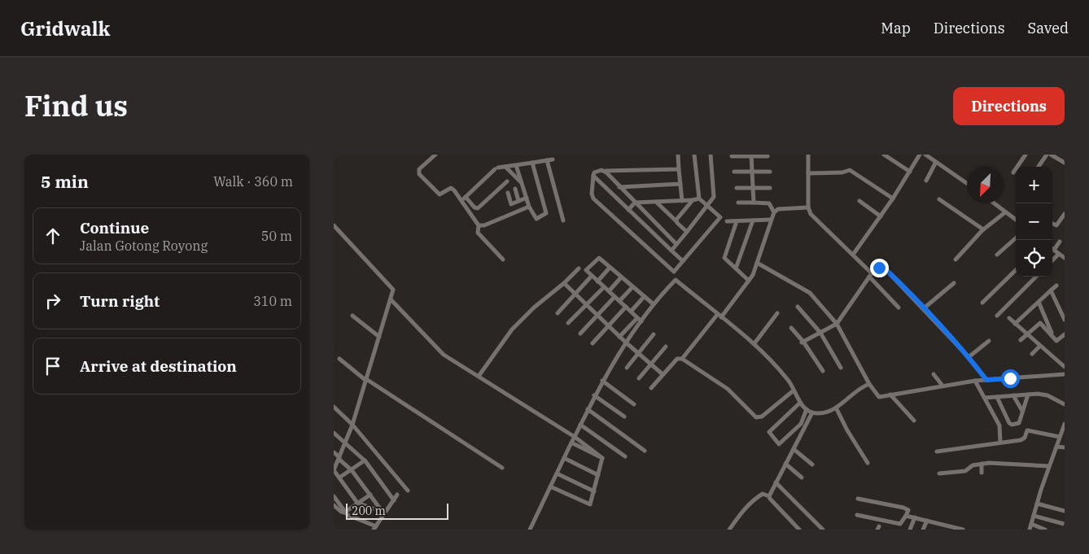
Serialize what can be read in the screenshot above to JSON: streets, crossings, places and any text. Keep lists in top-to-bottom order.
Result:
{
  "scale_bar": "200 m",
  "north": "bottom left",
  "page": {
    "header": "Gridwalk",
    "nav": ["Map", "Directions", "Saved"],
    "title": "Find us",
    "buttons": "Directions",
    "heading": ["5 min", "Walk · 360 m"],
    "map_buttons": ["+", "−"],
    "list": [
      ["Continue", "Jalan Gotong Royong", "50 m"],
      ["Turn right", "310 m"],
      "Arrive at destination"
    ],
    "scale": "200 m"
  }
}
